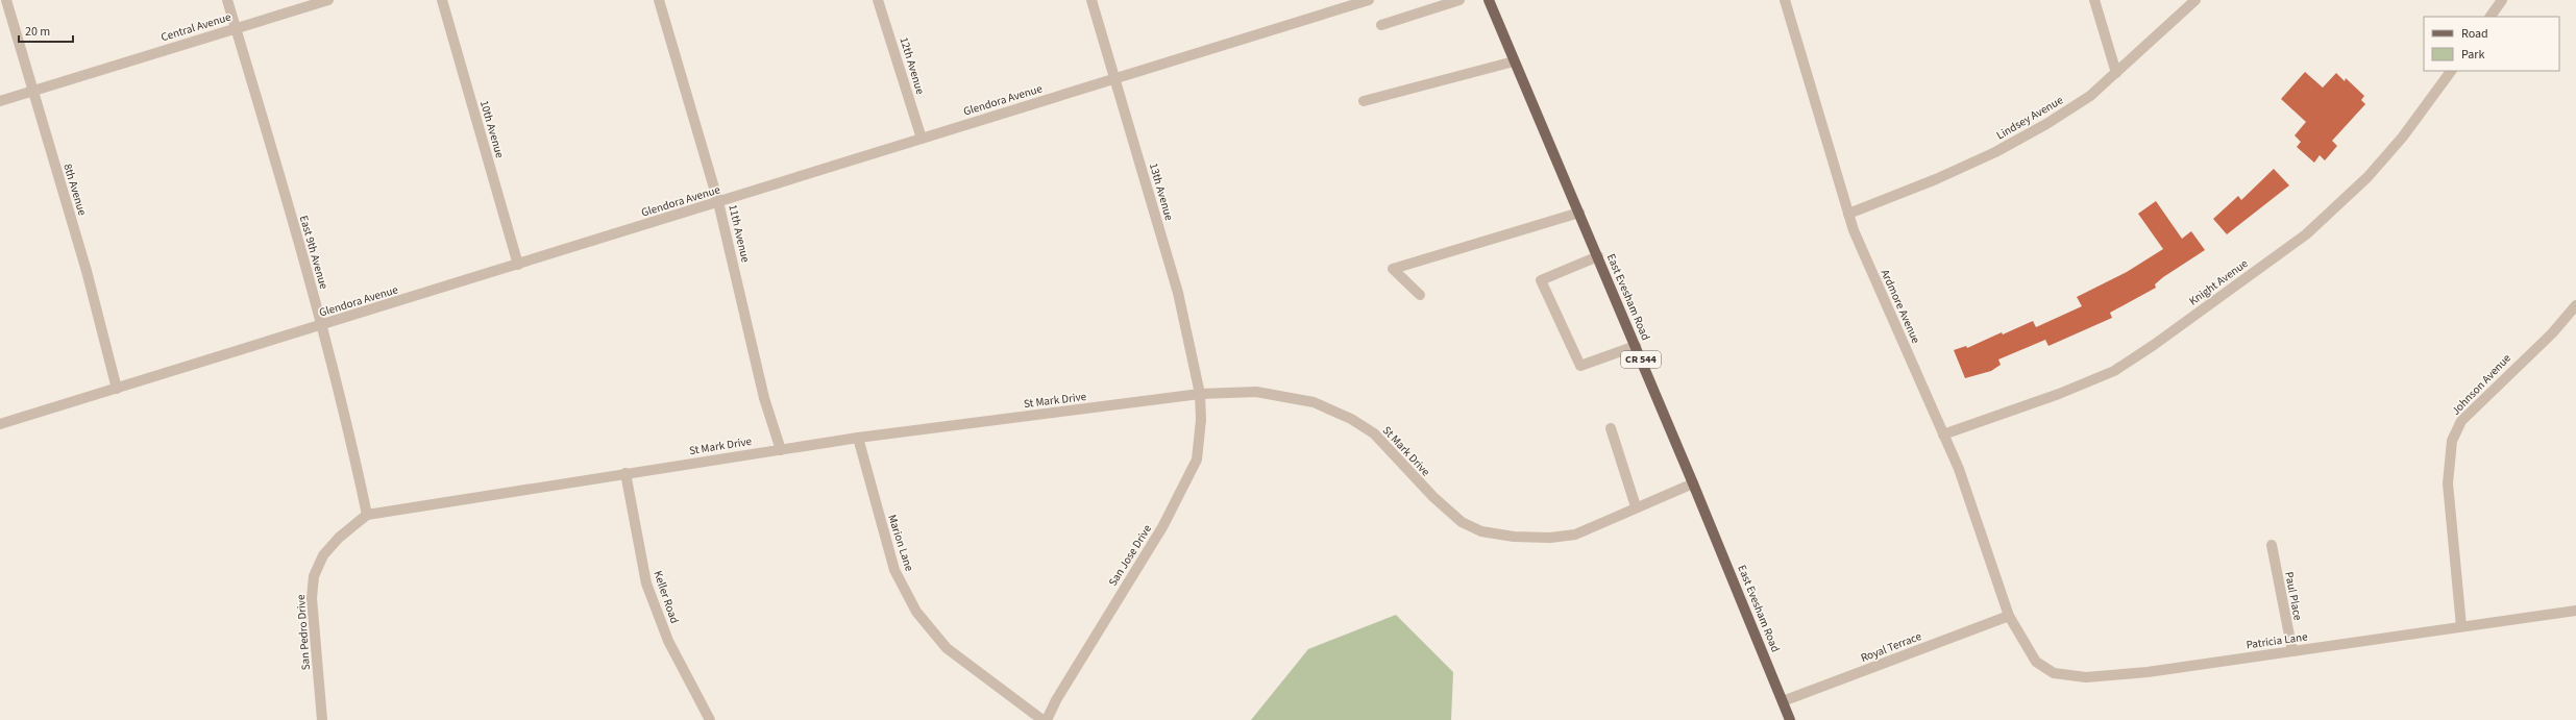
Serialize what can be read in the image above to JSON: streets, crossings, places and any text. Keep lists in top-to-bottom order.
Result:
{
  "streets": {
    "main road": ["East Evesham Road", "CR 544"],
    "street": [
      "Central Avenue",
      "12th Avenue",
      "Glendora Avenue",
      "Lindsey Avenue",
      "10th Avenue",
      "8th Avenue",
      "13th Avenue",
      "11th Avenue",
      "East 9th Avenue",
      "Knight Avenue",
      "Ardmore Avenue",
      "Johnson Avenue",
      "St Mark Drive",
      "Marion Lane",
      "San Jose Drive",
      "Paul Place",
      "Keller Road",
      "San Pedro Drive",
      "Patricia Lane",
      "Royal Terrace"
    ]
  },
  "crossings": [
    ["Central Avenue", "8th Avenue"],
    ["Central Avenue", "East 9th Avenue"],
    ["12th Avenue", "Glendora Avenue"],
    ["Glendora Avenue", "10th Avenue"],
    ["Glendora Avenue", "8th Avenue"],
    ["Glendora Avenue", "13th Avenue"],
    ["Glendora Avenue", "11th Avenue"],
    ["Glendora Avenue", "East 9th Avenue"],
    ["Lindsey Avenue", "Ardmore Avenue"],
    ["13th Avenue", "St Mark Drive"],
    ["13th Avenue", "San Jose Drive"],
    ["11th Avenue", "St Mark Drive"],
    ["East 9th Avenue", "St Mark Drive"],
    ["East 9th Avenue", "San Pedro Drive"],
    ["Knight Avenue", "Ardmore Avenue"],
    ["East Evesham Road", "St Mark Drive"],
    ["East Evesham Road", "Royal Terrace"],
    ["Ardmore Avenue", "Patricia Lane"],
    ["Ardmore Avenue", "Royal Terrace"],
    ["Johnson Avenue", "Patricia Lane"],
    ["St Mark Drive", "Marion Lane"],
    ["St Mark Drive", "San Jose Drive"],
    ["St Mark Drive", "Keller Road"],
    ["St Mark Drive", "San Pedro Drive"],
    ["Paul Place", "Patricia Lane"],
    ["Patricia Lane", "Royal Terrace"]
  ],
  "legend": ["Road", "Park"],
  "scale_bar": "20 m"
}
